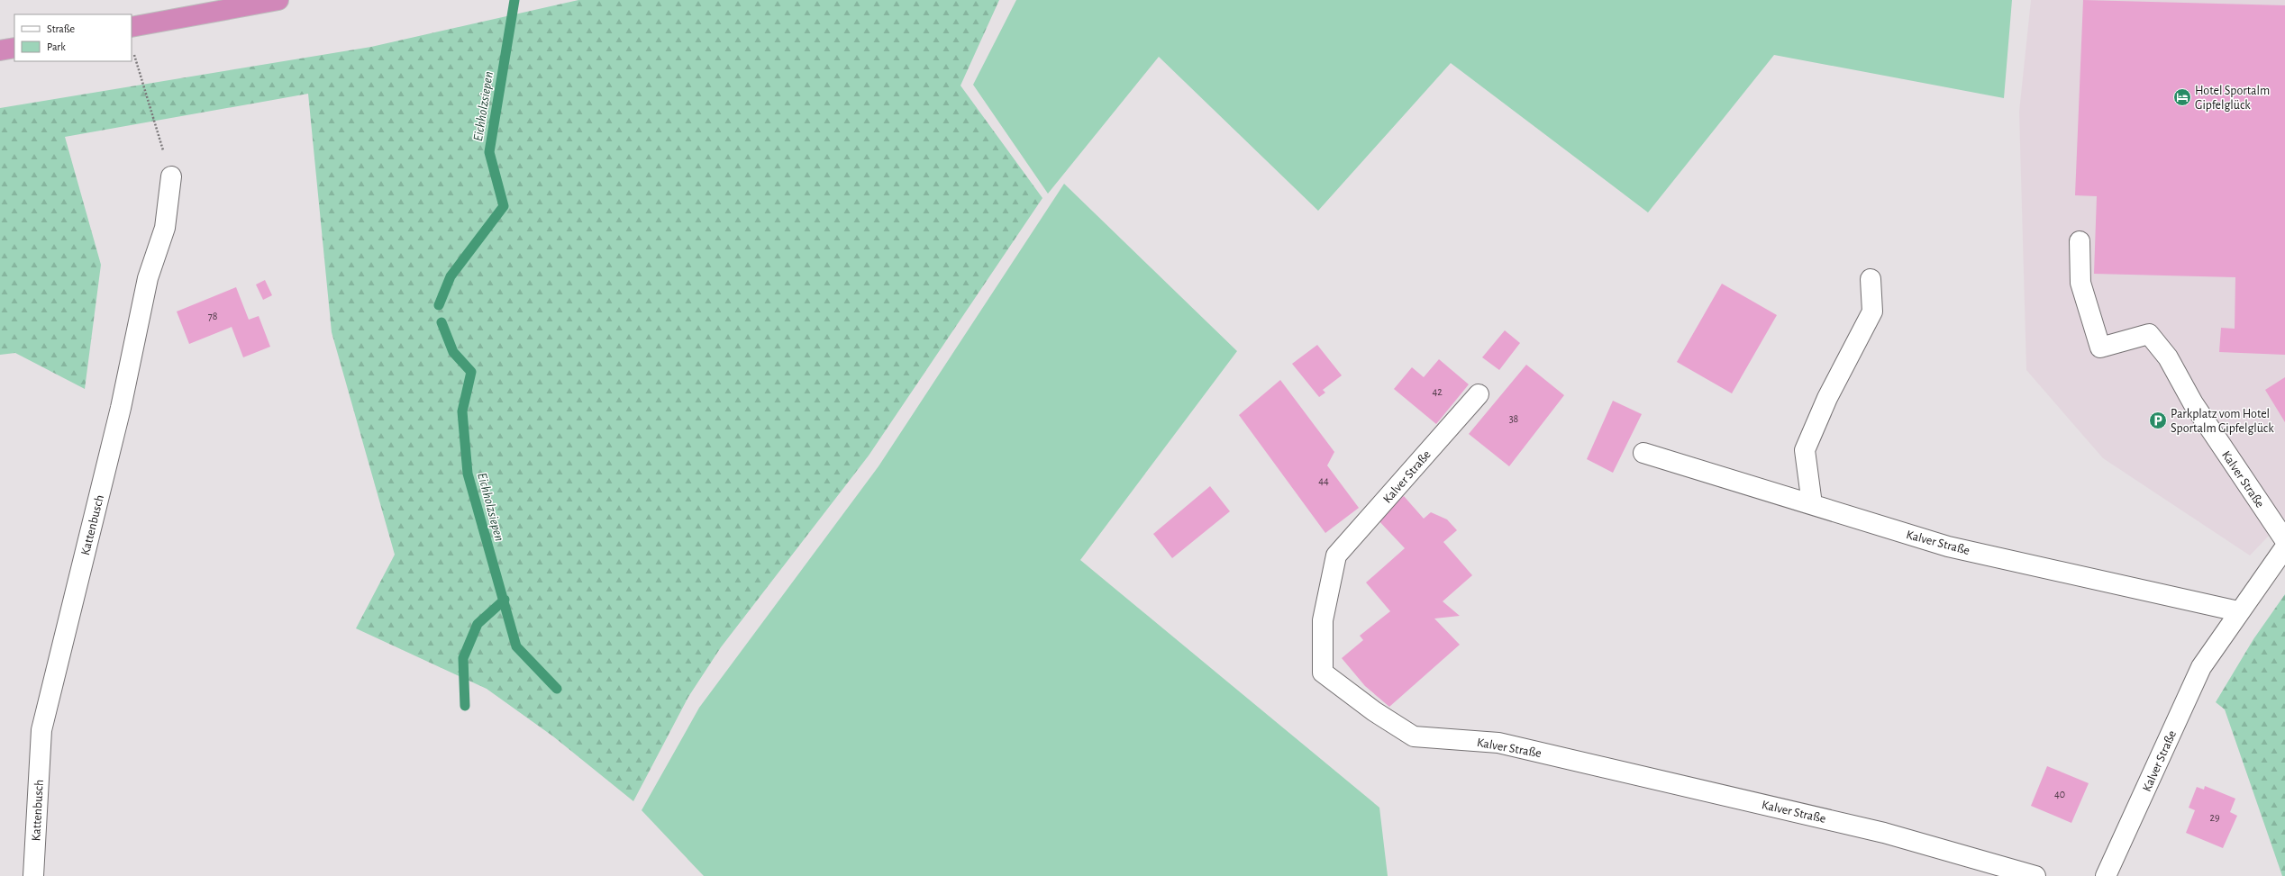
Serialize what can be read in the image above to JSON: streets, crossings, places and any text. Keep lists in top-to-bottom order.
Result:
{
  "streets": {
    "street": ["Kalver Straße", "Kattenbusch"]
  },
  "water": ["Eichholzsiepen"],
  "places": {
    "hotel": ["Hotel Sportalm Gipfelglück"],
    "parking": ["Parkplatz vom Hotel Sportalm Gipfelglück"]
  },
  "house_numbers": [
    "78",
    "42",
    "38",
    "44",
    "40",
    "29"
  ],
  "legend": ["Straße", "Park"]
}
